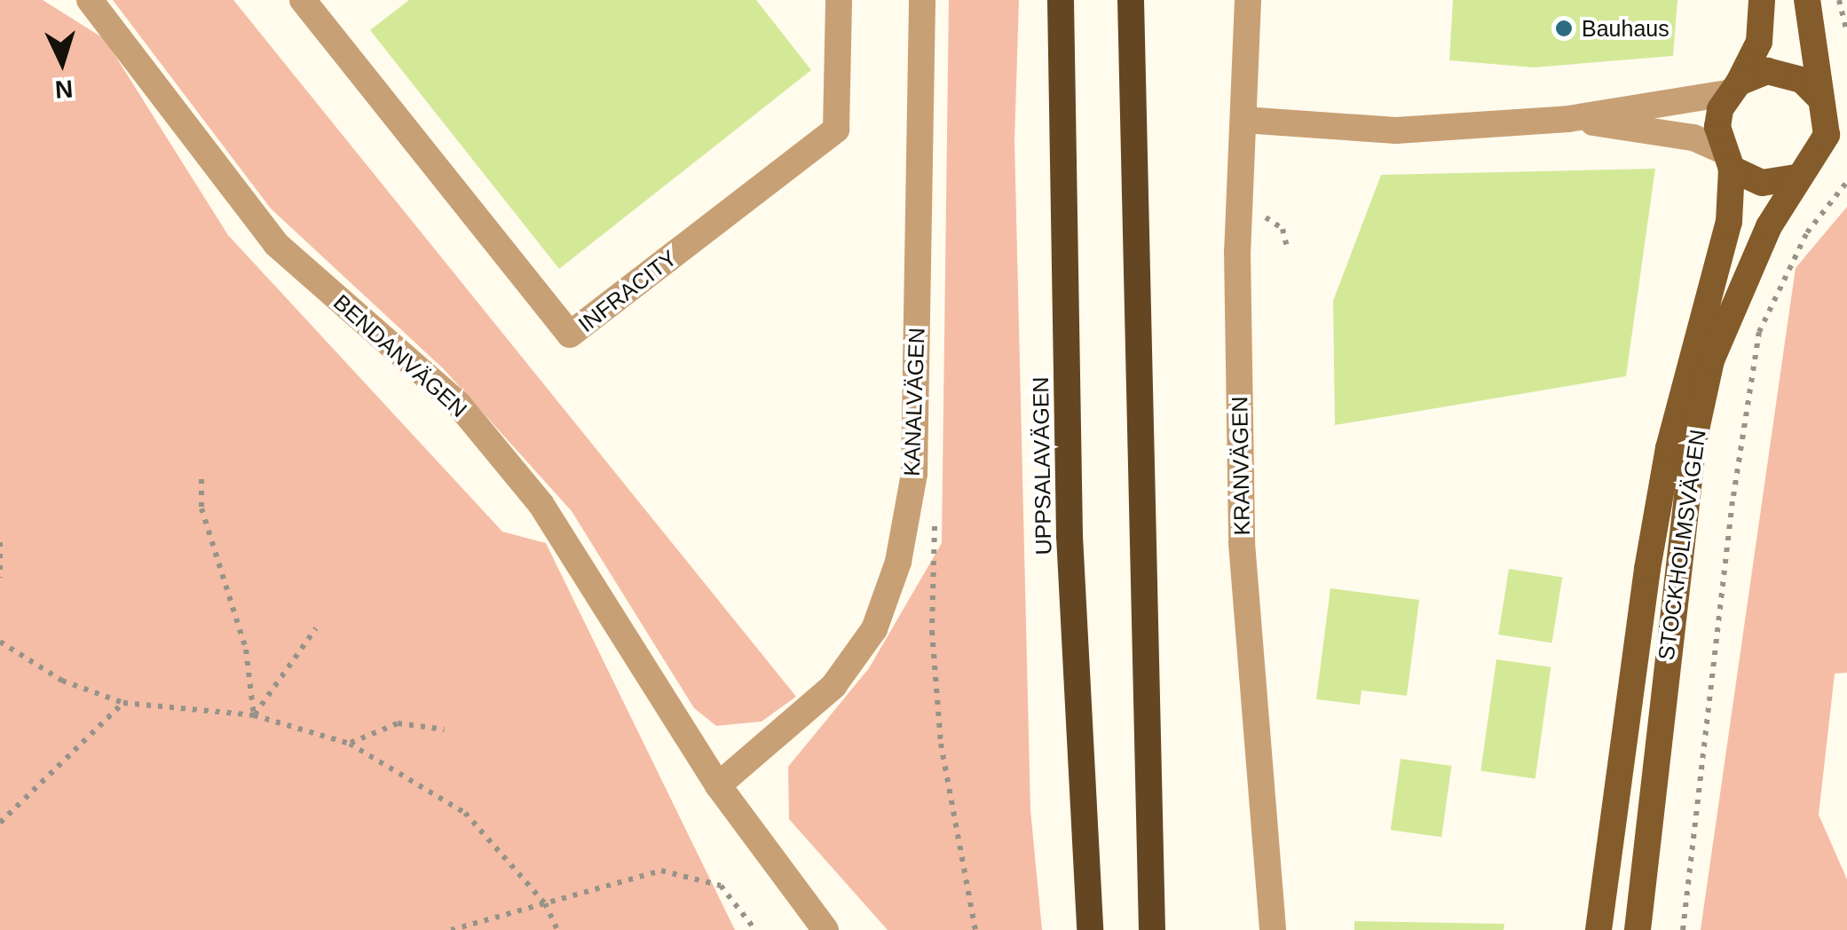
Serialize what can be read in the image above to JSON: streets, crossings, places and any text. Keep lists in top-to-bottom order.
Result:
{
  "streets": {
    "highway": ["UPPSALAVÄGEN"],
    "main road": ["STOCKHOLMSVÄGEN"],
    "street": [
      "INFRACITY",
      "BENDANVÄGEN",
      "KANALVÄGEN",
      "KRANVÄGEN"
    ]
  },
  "crossings": [
    ["BENDANVÄGEN", "KANALVÄGEN"]
  ],
  "places": ["Bauhaus"],
  "north": "bottom"
}
